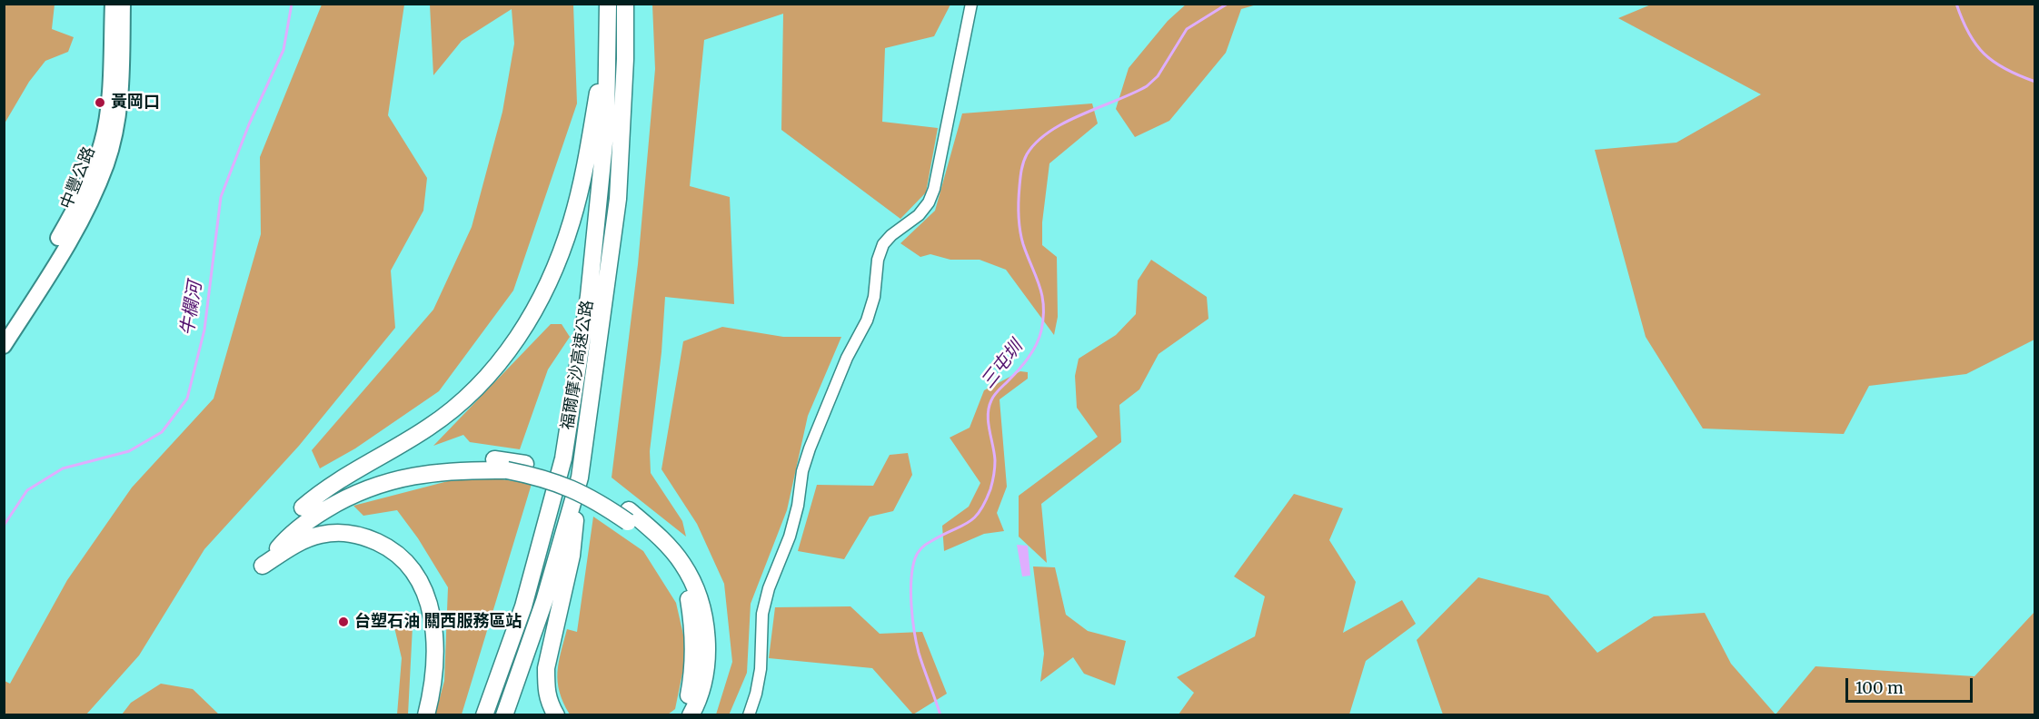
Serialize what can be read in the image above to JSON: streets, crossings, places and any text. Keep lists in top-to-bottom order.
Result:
{
  "streets": {
    "highway": ["福爾摩沙高速公路"],
    "main road": ["中豐公路"]
  },
  "water": ["牛欄河", "三屯圳"],
  "places": ["黃岡口", "台塑石油 關西服務區站"],
  "scale_bar": "100 m"
}
